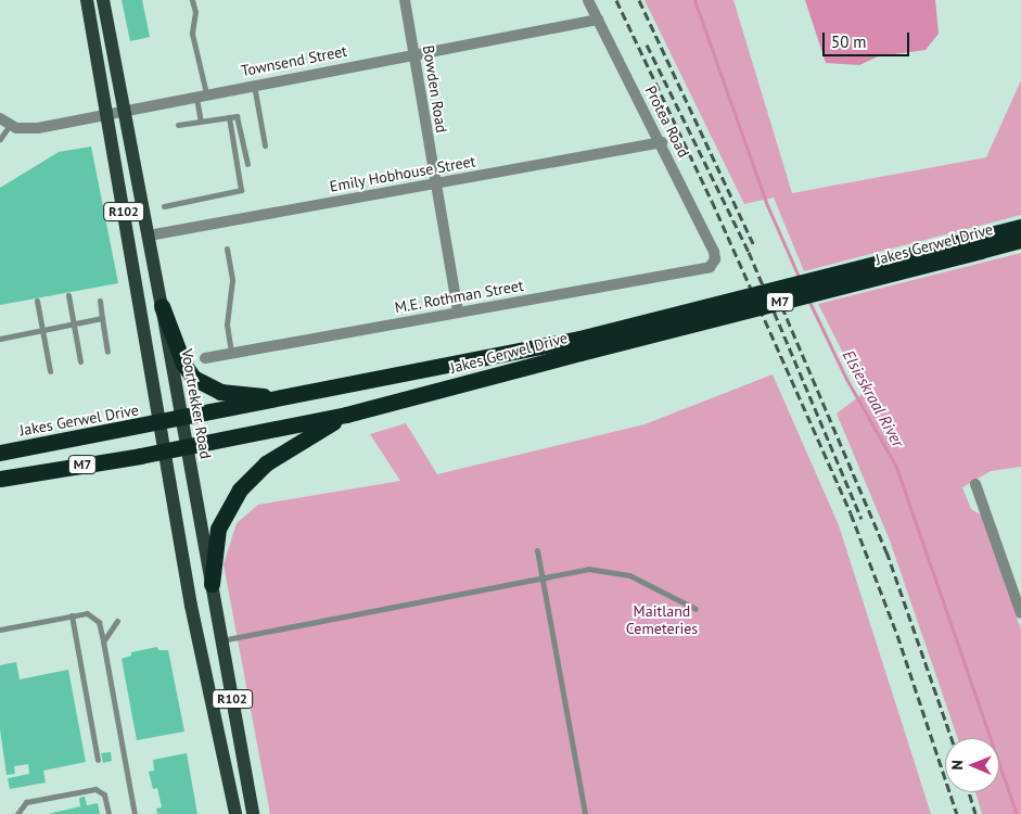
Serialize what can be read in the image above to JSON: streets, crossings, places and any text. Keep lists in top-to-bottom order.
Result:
{
  "streets": {
    "highway": ["Jakes Gerwel Drive", "M7"],
    "main road": ["R102", "Voortrekker Road"],
    "street": [
      "Townsend Street",
      "Bowden Road",
      "Protea Road",
      "Emily Hobhouse Street",
      "M.E. Rothman Street"
    ]
  },
  "crossings": [
    ["Townsend Street", "Bowden Road"],
    ["Townsend Street", "Protea Road"],
    ["Townsend Street", "R102"],
    ["Townsend Street", "Voortrekker Road"],
    ["Bowden Road", "Emily Hobhouse Street"],
    ["Bowden Road", "M.E. Rothman Street"],
    ["Protea Road", "Emily Hobhouse Street"],
    ["Protea Road", "M.E. Rothman Street"],
    ["Emily Hobhouse Street", "Voortrekker Road"],
    ["R102", "Jakes Gerwel Drive"],
    ["Jakes Gerwel Drive", "Voortrekker Road"]
  ],
  "water": ["Elsieskraal River"],
  "parks": ["Maitland Cemeteries"],
  "scale_bar": "50 m",
  "north": "left"
}
